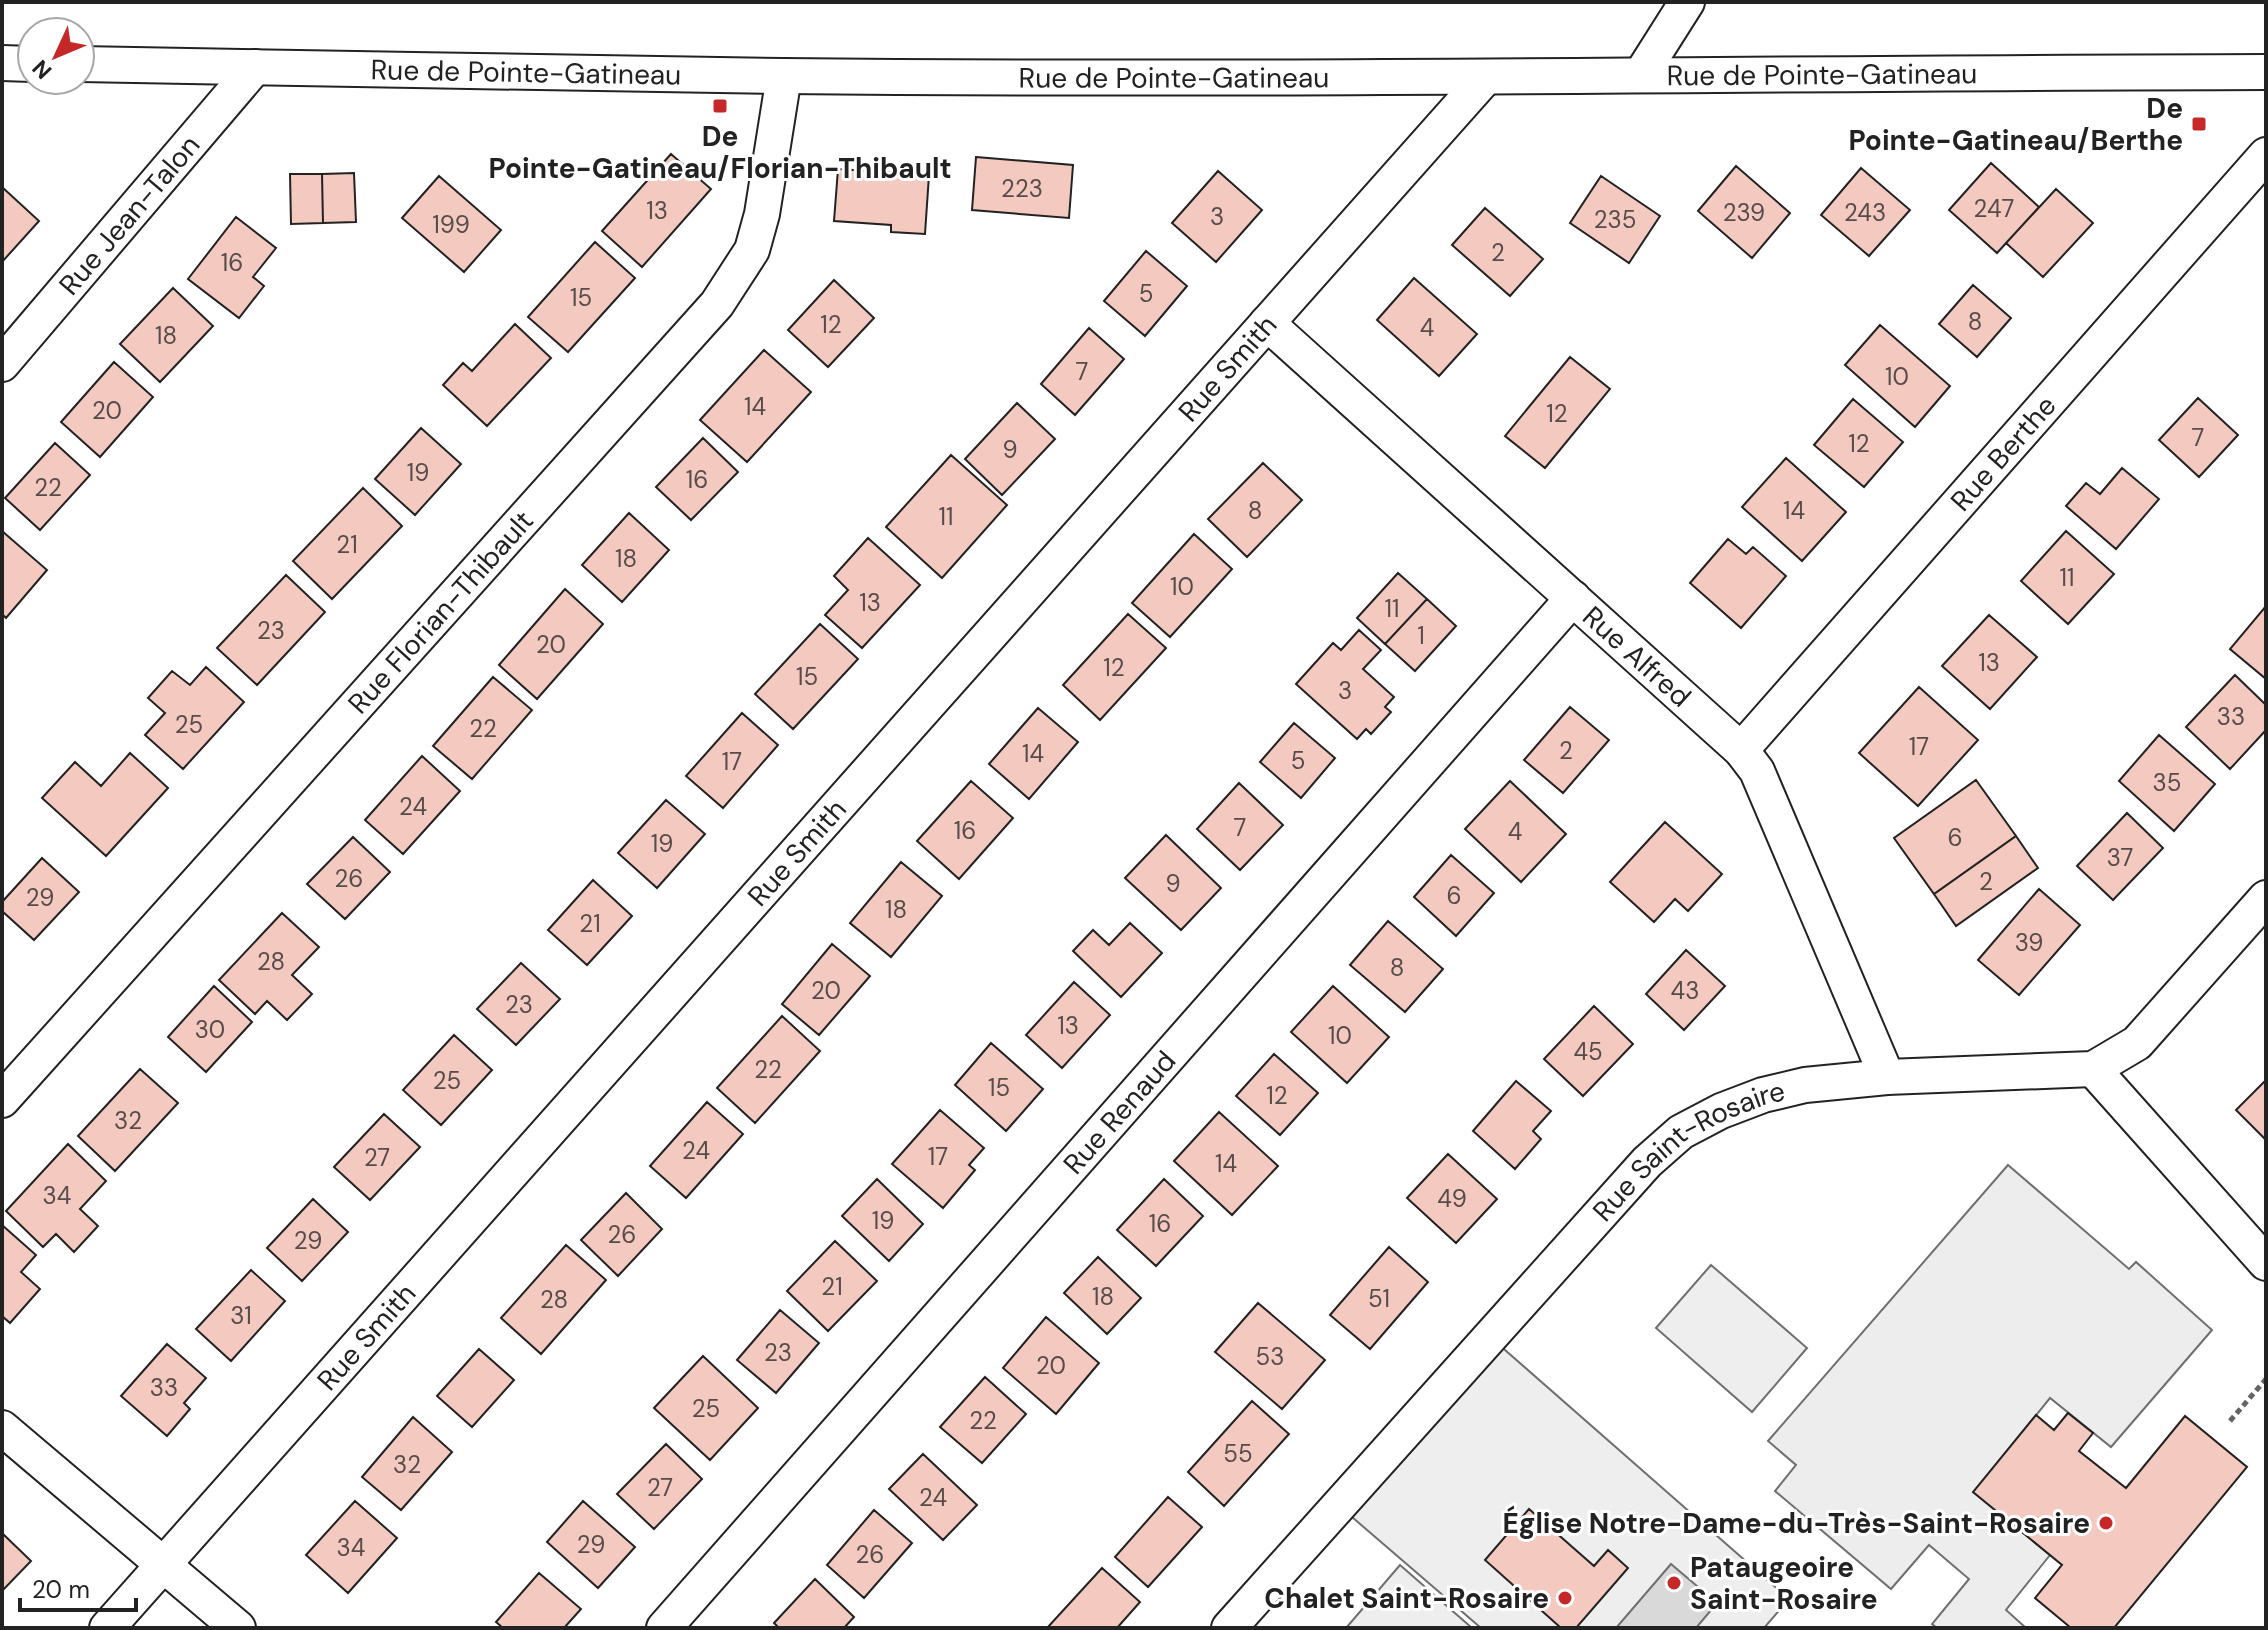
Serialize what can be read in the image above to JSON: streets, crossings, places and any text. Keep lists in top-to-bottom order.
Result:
{
  "streets": {
    "street": [
      "Rue de Pointe-Gatineau",
      "Rue Jean-Talon",
      "Rue Smith",
      "Rue Berthe",
      "Rue Florian-Thibault",
      "Rue Alfred",
      "Rue Renaud",
      "Rue Saint-Rosaire"
    ]
  },
  "crossings": [
    ["Rue de Pointe-Gatineau", "Rue Jean-Talon"],
    ["Rue de Pointe-Gatineau", "Rue Smith"],
    ["Rue de Pointe-Gatineau", "Rue Florian-Thibault"],
    ["Rue Smith", "Rue Alfred"],
    ["Rue Berthe", "Rue Alfred"],
    ["Rue Alfred", "Rue Renaud"],
    ["Rue Alfred", "Rue Saint-Rosaire"]
  ],
  "places": {
    "transit": ["De Pointe-Gatineau/Florian-Thibault", "De Pointe-Gatineau/Berthe"],
    "other": ["Église Notre-Dame-du-Très-Saint-Rosaire", "Pataugeoire Saint-Rosaire", "Chalet Saint-Rosaire"]
  },
  "house_numbers": [
    "223",
    "247",
    "13",
    "239",
    "243",
    "3",
    "235",
    "199",
    "2",
    "16",
    "5",
    "15",
    "8",
    "12",
    "4",
    "18",
    "7",
    "10",
    "14",
    "20",
    "12",
    "7",
    "12",
    "9",
    "19",
    "16",
    "22",
    "8",
    "14",
    "11",
    "21",
    "18",
    "11",
    "10",
    "13",
    "11",
    "23",
    "1",
    "20",
    "13",
    "12",
    "15",
    "3",
    "33",
    "25",
    "22",
    "17",
    "2",
    "14",
    "5",
    "17",
    "35",
    "24",
    "7",
    "16",
    "4",
    "6",
    "19",
    "37",
    "26",
    "2",
    "9",
    "6",
    "29",
    "18",
    "21",
    "39",
    "28",
    "8",
    "20",
    "43",
    "23",
    "13",
    "30",
    "10",
    "45",
    "22",
    "25",
    "15",
    "12",
    "32",
    "24",
    "17",
    "27",
    "14",
    "34",
    "49",
    "19",
    "16",
    "26",
    "29",
    "21",
    "18",
    "51",
    "28",
    "31",
    "23",
    "53",
    "20",
    "33",
    "25",
    "22",
    "55",
    "32",
    "27",
    "24",
    "29",
    "34",
    "26"
  ],
  "scale_bar": "20 m",
  "north": "bottom left"
}
